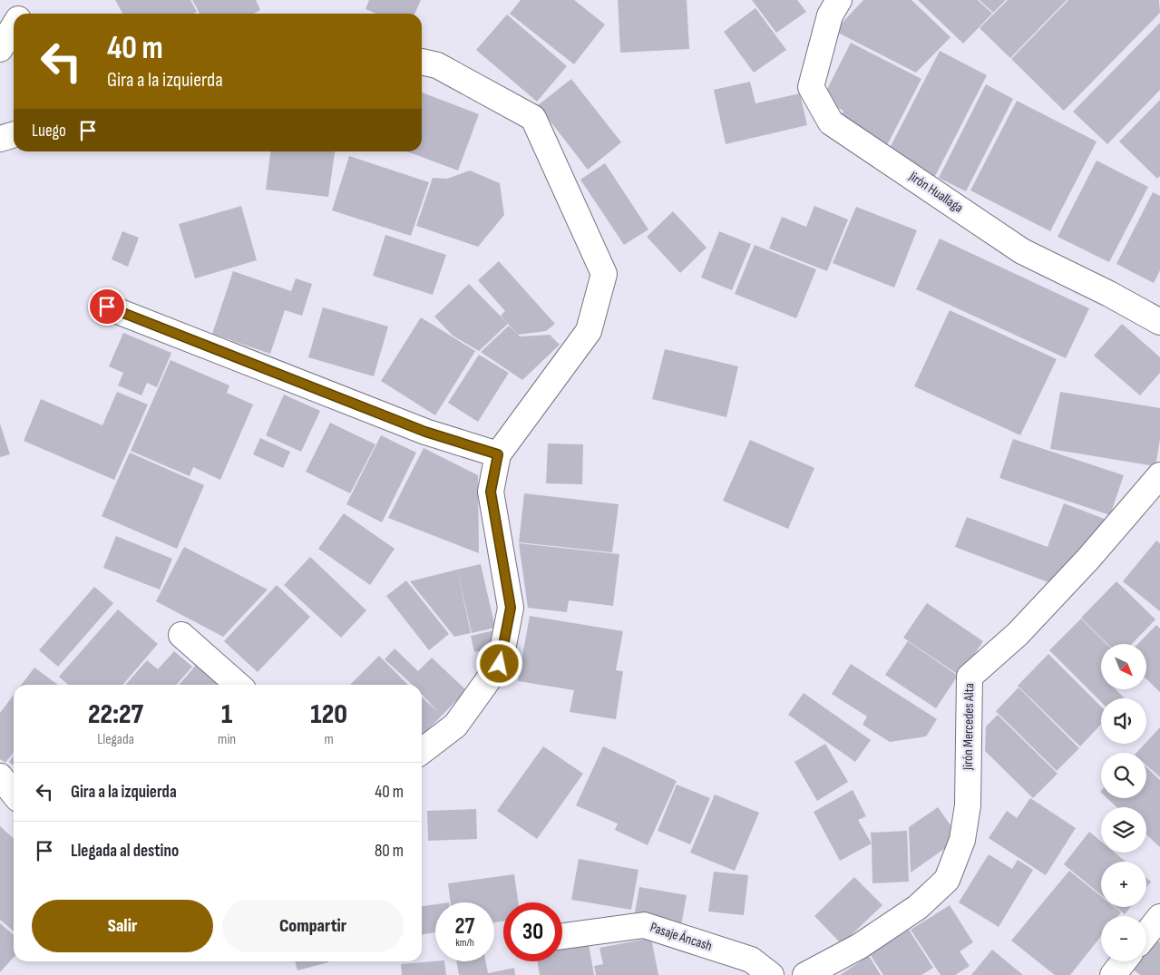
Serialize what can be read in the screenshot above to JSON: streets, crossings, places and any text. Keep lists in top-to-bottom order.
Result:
{
  "streets": {
    "street": ["Jirón Huallaga", "Jirón Mercedes Alta", "Pasaje Áncash"]
  },
  "north": "bottom right",
  "page": {
    "turn": ["40 m", "Gira a la izquierda"],
    "then": "Luego",
    "map_buttons": ["+", "−"],
    "eta": [
      "22:27",
      "Llegada",
      "1",
      "min",
      "120",
      "m"
    ],
    "list": [
      {
        "name": "Gira a la izquierda",
        "value": "40 m"
      },
      {
        "name": "Llegada al destino",
        "value": "80 m"
      }
    ],
    "buttons": ["Salir", "Compartir"],
    "speed": "27 km/h",
    "limit": "30"
  }
}
